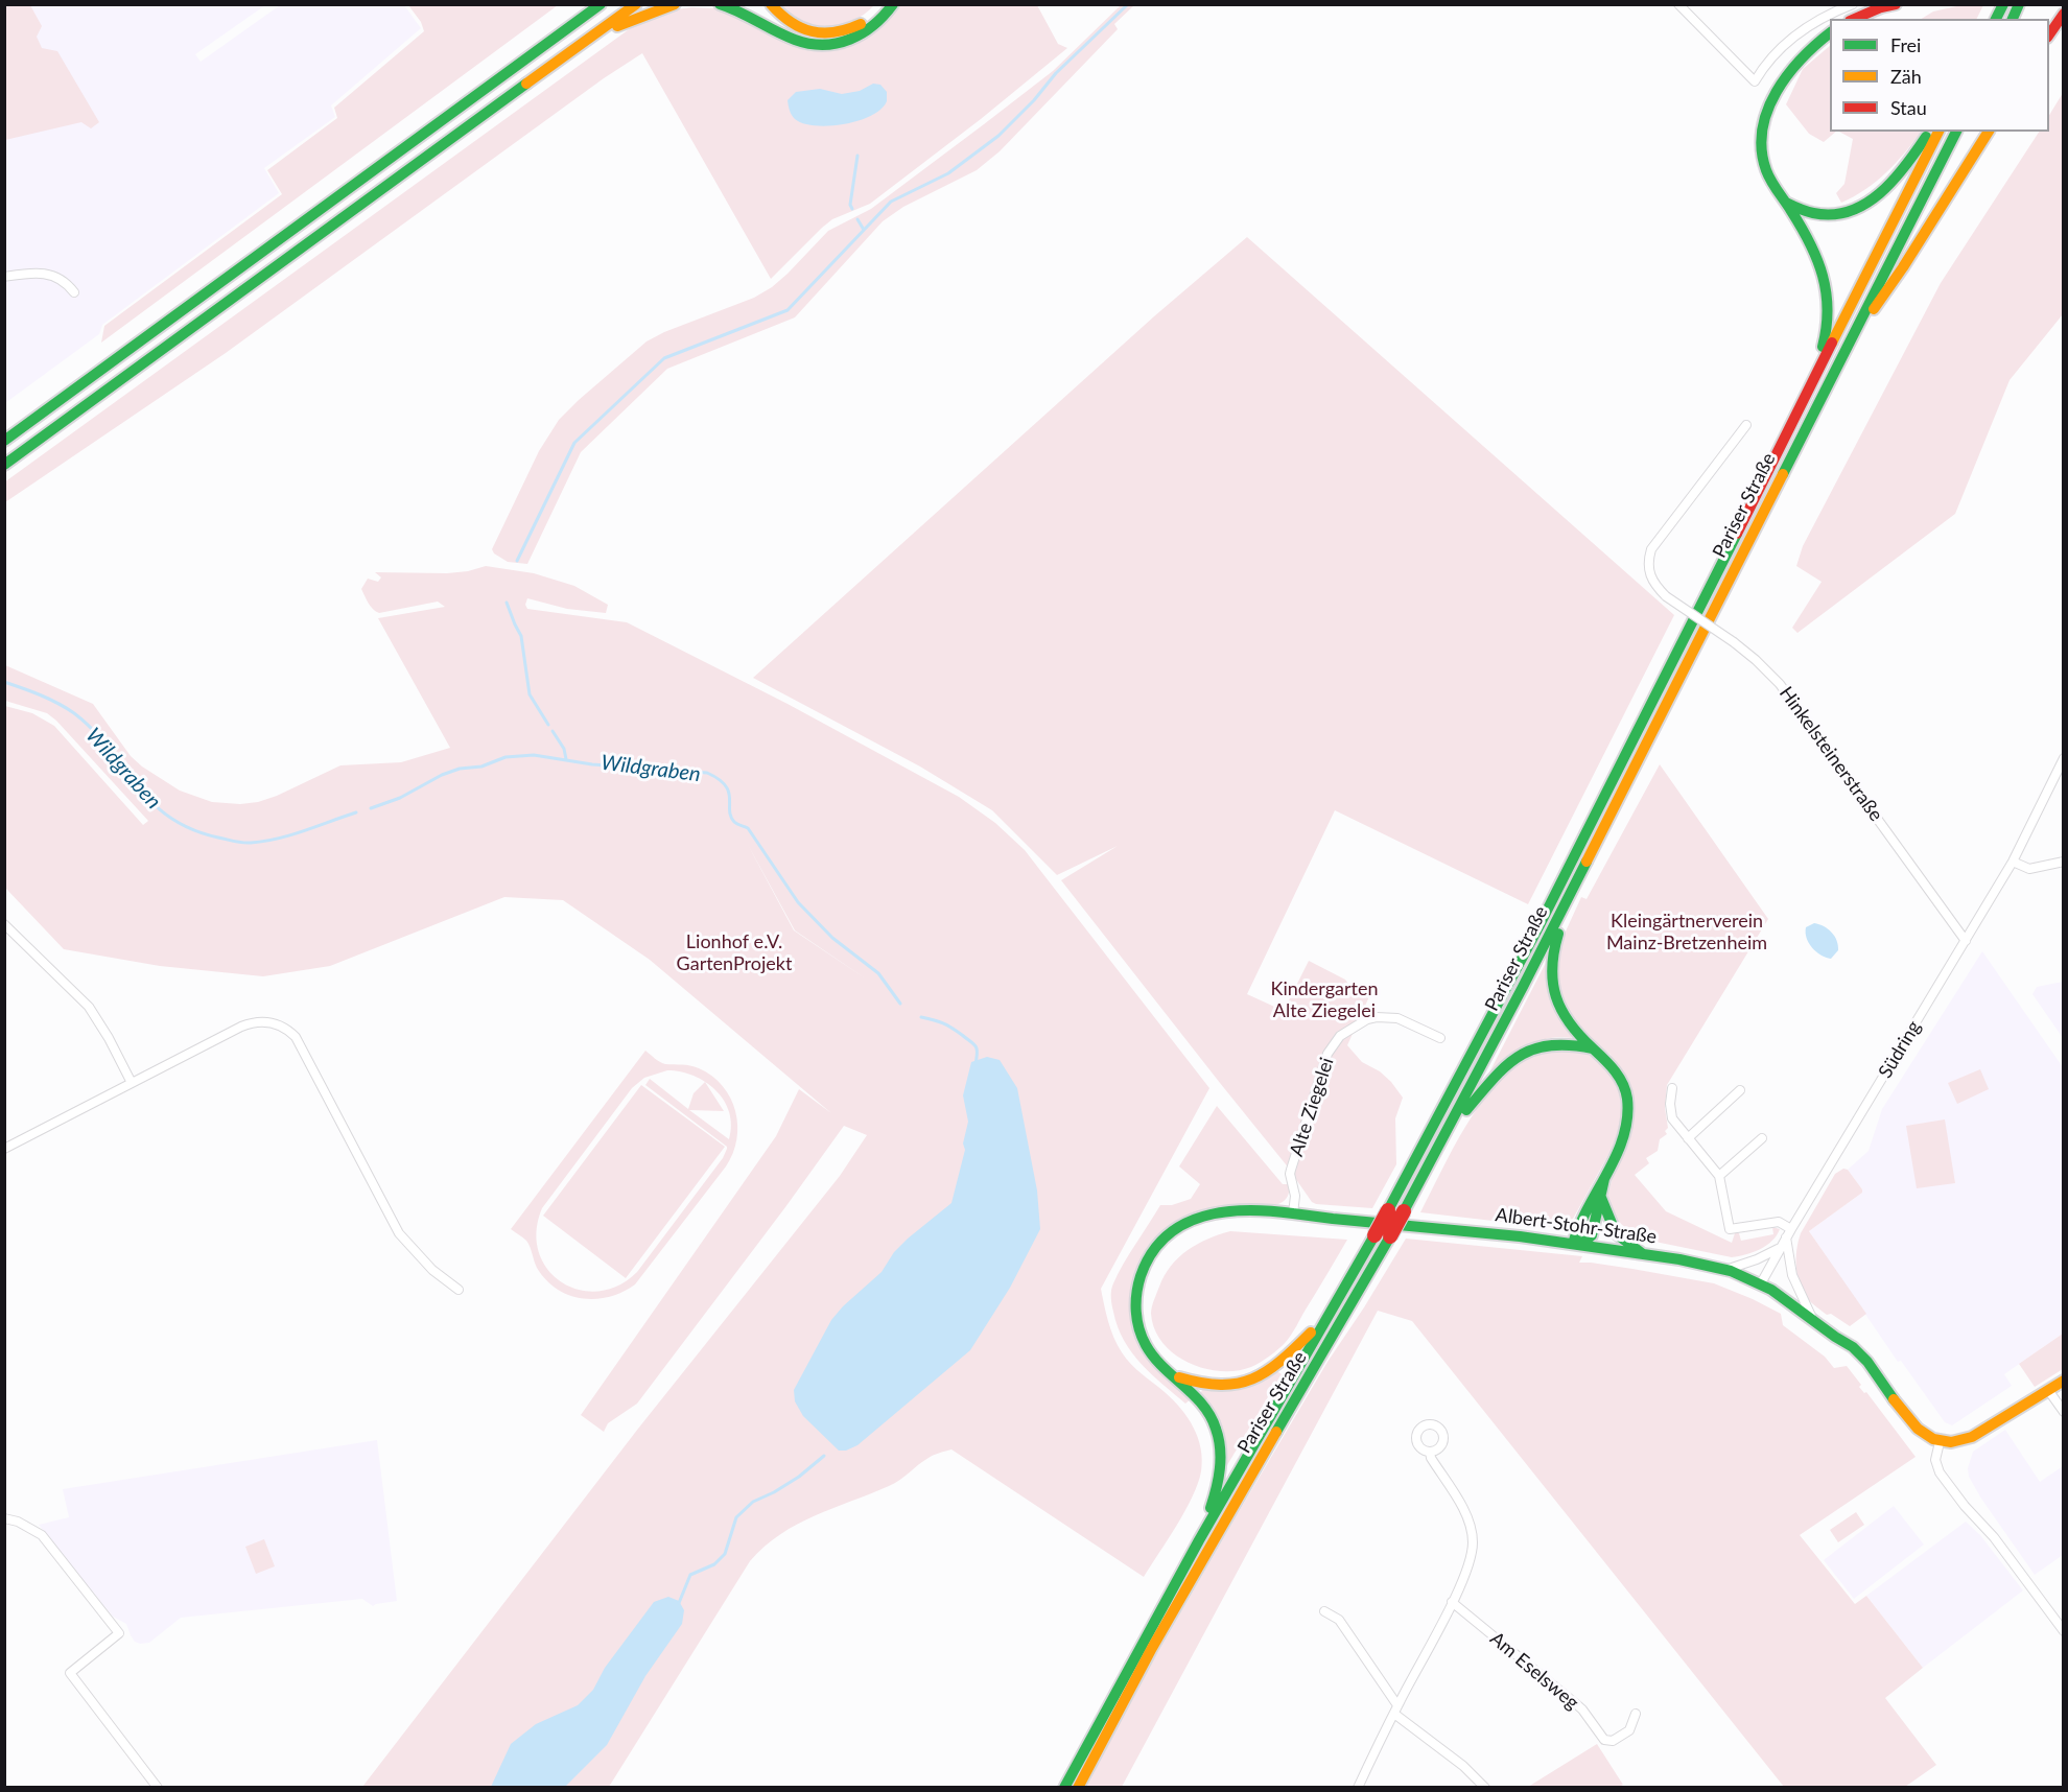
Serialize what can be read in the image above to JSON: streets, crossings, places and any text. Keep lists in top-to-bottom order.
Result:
{
  "streets": {
    "main road": ["Pariser Straße", "Albert-Stohr-Straße"],
    "street": [
      "Hinkelsteinerstraße",
      "Südring",
      "Alte Ziegelei",
      "Am Eselsweg"
    ]
  },
  "crossings": [
    ["Pariser Straße", "Albert-Stohr-Straße"],
    ["Hinkelsteinerstraße", "Südring"],
    ["Südring", "Albert-Stohr-Straße"],
    ["Alte Ziegelei", "Albert-Stohr-Straße"]
  ],
  "water": ["Wildgraben"],
  "parks": ["Kleingärtnerverein Mainz-Bretzenheim", "Lionhof e.V. GartenProjekt", "Kindergarten Alte Ziegelei"],
  "legend": ["Frei", "Zäh", "Stau"]
}
